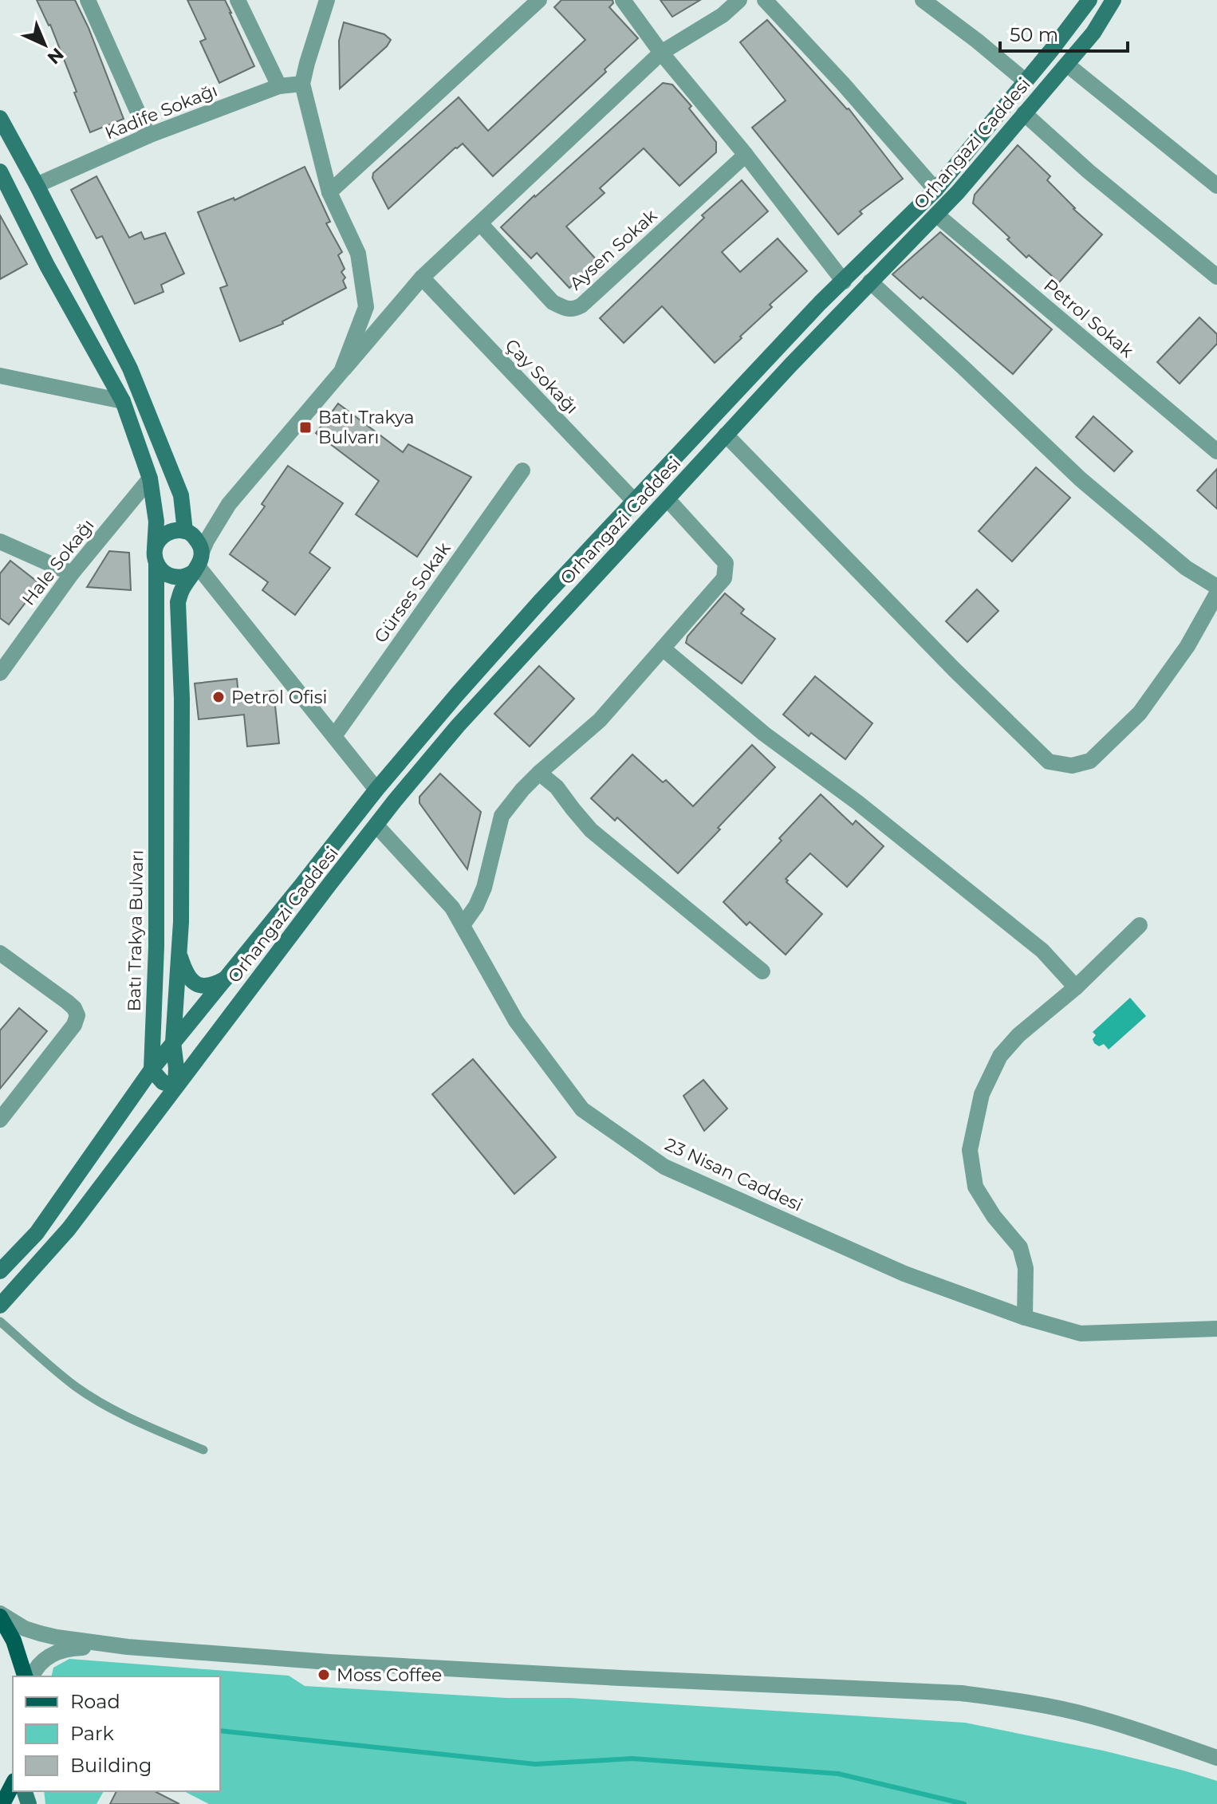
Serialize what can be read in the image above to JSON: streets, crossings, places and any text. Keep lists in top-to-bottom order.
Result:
{
  "streets": {
    "main road": ["Orhangazi Caddesi", "Batı Trakya Bulvarı"],
    "street": [
      "Kadife Sokağı",
      "Aysen Sokak",
      "Petrol Sokak",
      "Çay Sokağı",
      "Hale Sokağı",
      "Gürses Sokak",
      "23 Nisan Caddesi"
    ]
  },
  "crossings": [
    ["Orhangazi Caddesi", "Petrol Sokak"],
    ["Orhangazi Caddesi", "Çay Sokağı"],
    ["Orhangazi Caddesi", "23 Nisan Caddesi"],
    ["Hale Sokağı", "Batı Trakya Bulvarı"]
  ],
  "places": {
    "transit": ["Batı Trakya Bulvarı"],
    "other": ["Petrol Ofisi", "Moss Coffee"]
  },
  "legend": ["Road", "Park", "Building"],
  "scale_bar": "50 m",
  "north": "bottom right"
}
